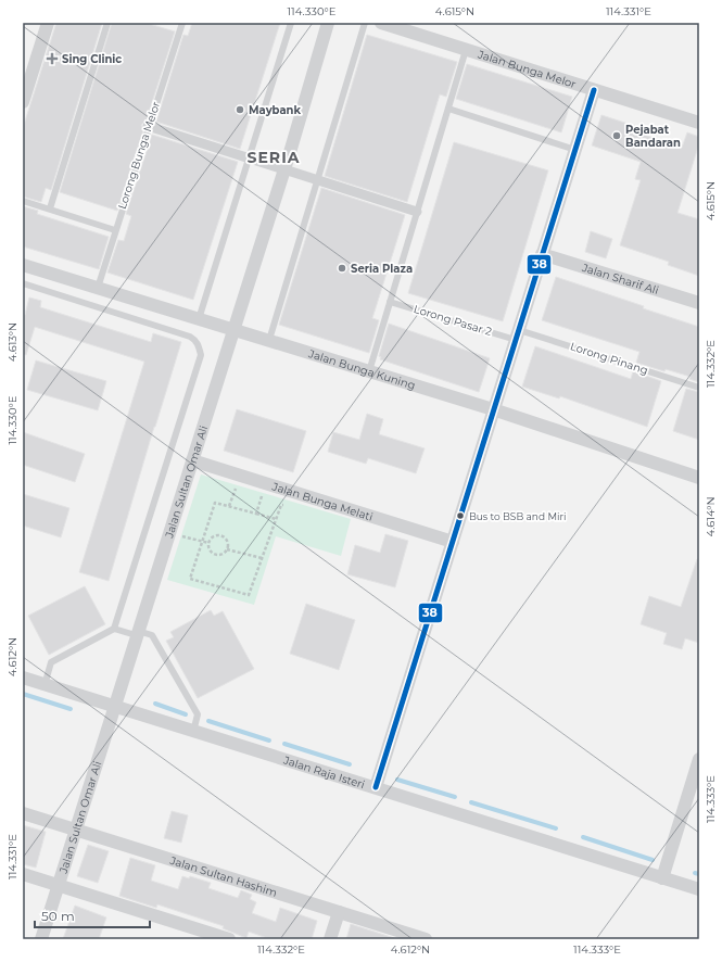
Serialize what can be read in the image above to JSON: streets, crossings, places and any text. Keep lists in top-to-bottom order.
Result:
{
  "streets": {
    "street": [
      "Jalan Bunga Melor",
      "Jalan Sharif Ali",
      "Jalan Bunga Kuning",
      "Jalan Sultan Omar Ali",
      "Jalan Bunga Melati",
      "Jalan Raja Isteri",
      "Jalan Sultan Hashim"
    ],
    "lane": ["Lorong Bunga Melor", "Lorong Pasar 2", "Lorong Pinang"]
  },
  "crossings": [
    ["Lorong Bunga Melor", "Jalan Bunga Kuning"],
    ["Lorong Pasar 2", "Lorong Pinang"],
    ["Jalan Bunga Kuning", "Jalan Sultan Omar Ali"],
    ["Jalan Sultan Omar Ali", "Jalan Bunga Melati"],
    ["Jalan Sultan Omar Ali", "Jalan Raja Isteri"],
    ["Jalan Sultan Omar Ali", "Jalan Sultan Hashim"]
  ],
  "districts": ["SERIA"],
  "places": {
    "health": ["Sing Clinic"],
    "other": [
      "Maybank",
      "Pejabat Bandaran",
      "Seria Plaza",
      "Bus to BSB and Miri"
    ]
  },
  "lines": ["transit line 38"],
  "scale_bar": "50 m",
  "coordinates": [
    "114.330°E",
    "4.615°N",
    "114.331°E",
    "4.613°N",
    "114.332°E",
    "4.614°N",
    "4.612°N",
    "114.333°E"
  ]
}
